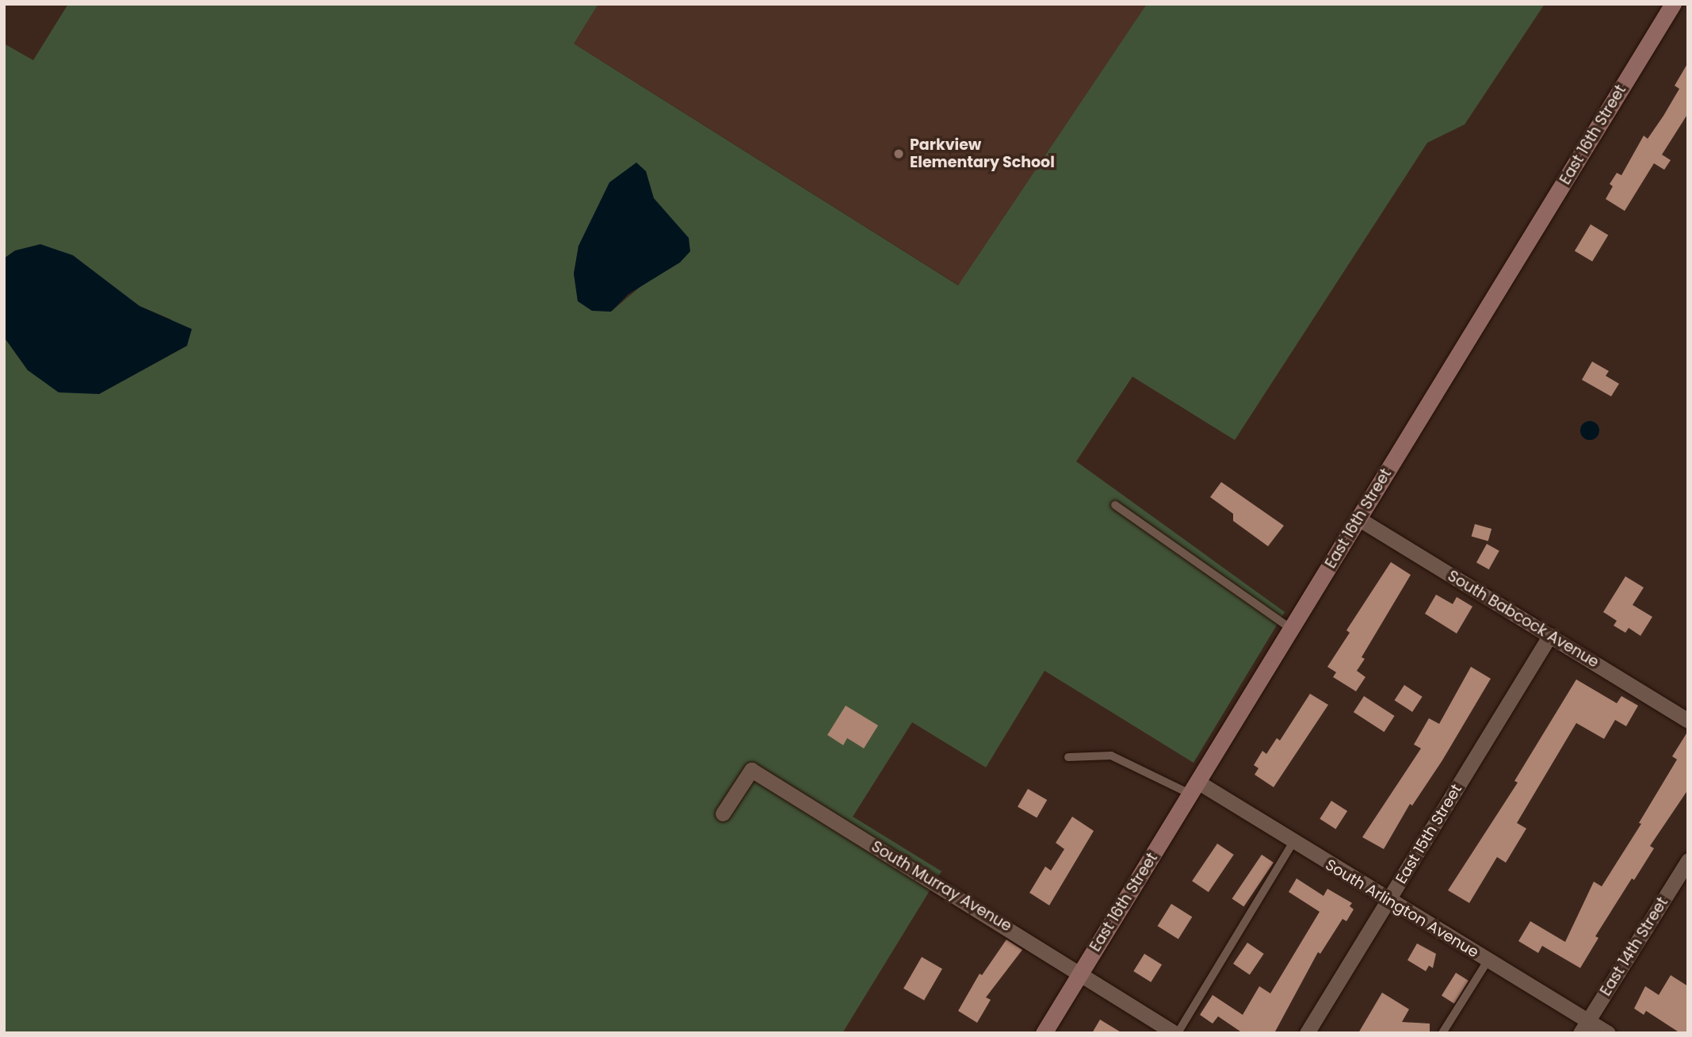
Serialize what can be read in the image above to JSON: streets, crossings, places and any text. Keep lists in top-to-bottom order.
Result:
{
  "streets": {
    "street": [
      "East 16th Street",
      "South Babcock Avenue",
      "East 15th Street",
      "South Murray Avenue",
      "South Arlington Avenue",
      "East 14th Street"
    ]
  },
  "crossings": [
    ["East 16th Street", "South Babcock Avenue"],
    ["East 16th Street", "South Murray Avenue"],
    ["East 16th Street", "South Arlington Avenue"],
    ["South Babcock Avenue", "East 15th Street"],
    ["East 15th Street", "South Arlington Avenue"],
    ["South Arlington Avenue", "East 14th Street"]
  ],
  "places": ["Parkview Elementary School"]
}
